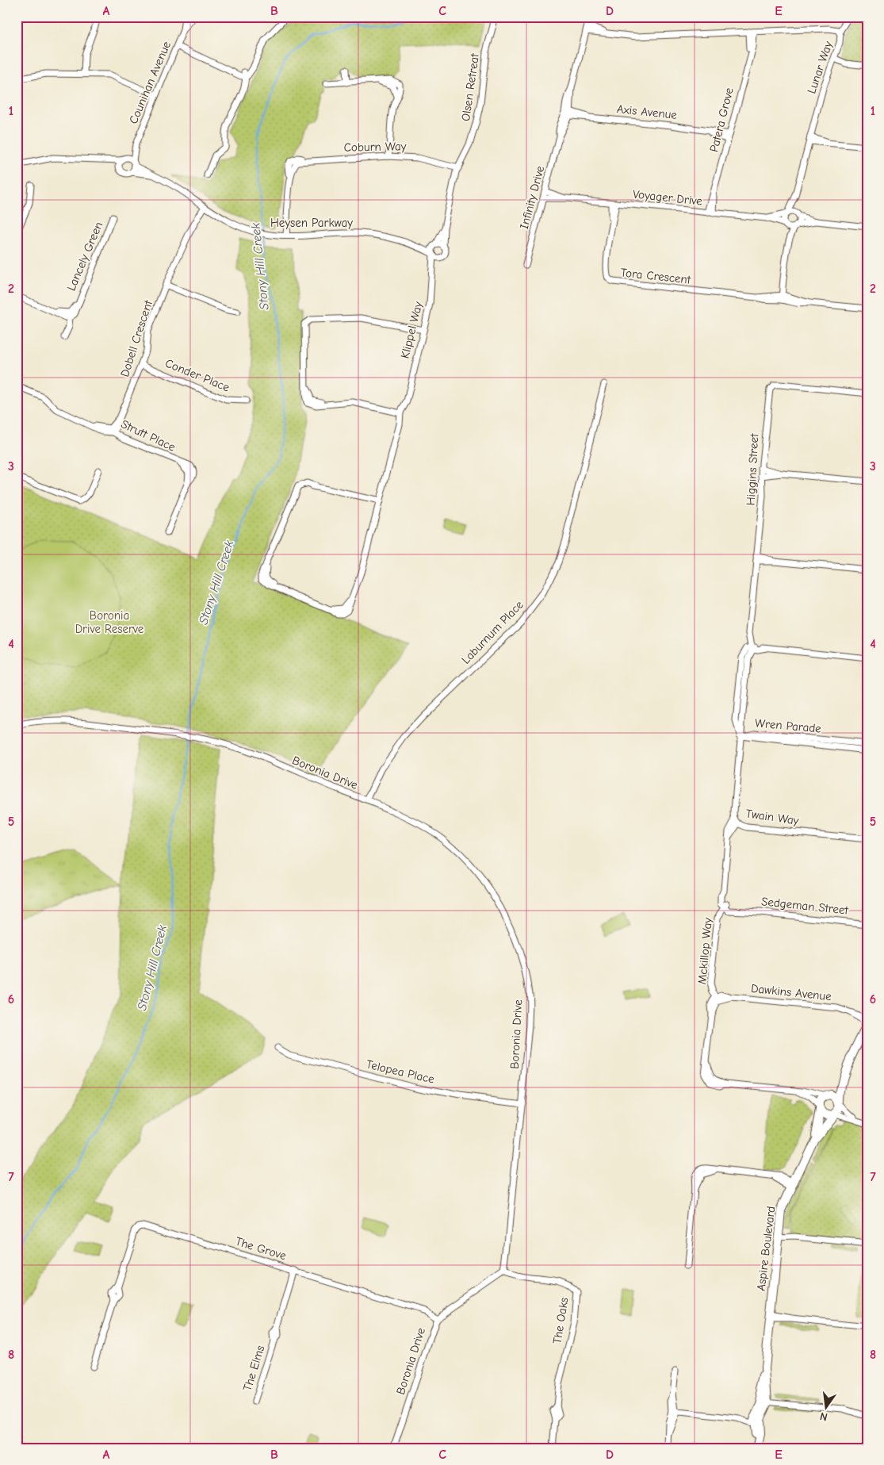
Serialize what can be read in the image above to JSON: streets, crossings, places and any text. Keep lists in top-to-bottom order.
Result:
{
  "streets": {
    "street": [
      "Lunar Way",
      "Counihan Avenue",
      "Olsen Retreat",
      "Axis Avenue",
      "Patera Grove",
      "Coburn Way",
      "Infinity Drive",
      "Voyager Drive",
      "Heysen Parkway",
      "Lancely Green",
      "Tora Crescent",
      "Klippel Way",
      "Dobell Crescent",
      "Conder Place",
      "Strutt Place",
      "Higgins Street",
      "Laburnum Place",
      "Wren Parade",
      "Boronia Drive",
      "Twain Way",
      "Sedgeman Street",
      "Mckillop Way",
      "Dawkins Avenue",
      "Telopea Place",
      "The Grove",
      "Aspire Boulevard",
      "The Oaks",
      "The Elms"
    ]
  },
  "crossings": [
    ["Lunar Way", "Patera Grove"],
    ["Lunar Way", "Infinity Drive"],
    ["Lunar Way", "Voyager Drive"],
    ["Counihan Avenue", "Heysen Parkway"],
    ["Olsen Retreat", "Coburn Way"],
    ["Olsen Retreat", "Heysen Parkway"],
    ["Olsen Retreat", "Klippel Way"],
    ["Axis Avenue", "Patera Grove"],
    ["Axis Avenue", "Infinity Drive"],
    ["Patera Grove", "Voyager Drive"],
    ["Coburn Way", "Heysen Parkway"],
    ["Infinity Drive", "Voyager Drive"],
    ["Voyager Drive", "Tora Crescent"],
    ["Heysen Parkway", "Klippel Way"],
    ["Heysen Parkway", "Dobell Crescent"],
    ["Dobell Crescent", "Conder Place"],
    ["Dobell Crescent", "Strutt Place"],
    ["Higgins Street", "Twain Way"],
    ["Laburnum Place", "Boronia Drive"],
    ["Wren Parade", "Twain Way"],
    ["Boronia Drive", "Telopea Place"],
    ["Boronia Drive", "The Grove"],
    ["Boronia Drive", "The Oaks"],
    ["Sedgeman Street", "Mckillop Way"],
    ["Mckillop Way", "Dawkins Avenue"],
    ["The Grove", "The Elms"]
  ],
  "water": ["Stony Hill Creek"],
  "parks": ["Boronia Drive Reserve"],
  "north": "bottom",
  "grid": {
    "columns": [
      "A",
      "B",
      "C",
      "D",
      "E"
    ],
    "rows": [
      "1",
      "2",
      "3",
      "4",
      "5",
      "6",
      "7",
      "8"
    ]
  }
}
